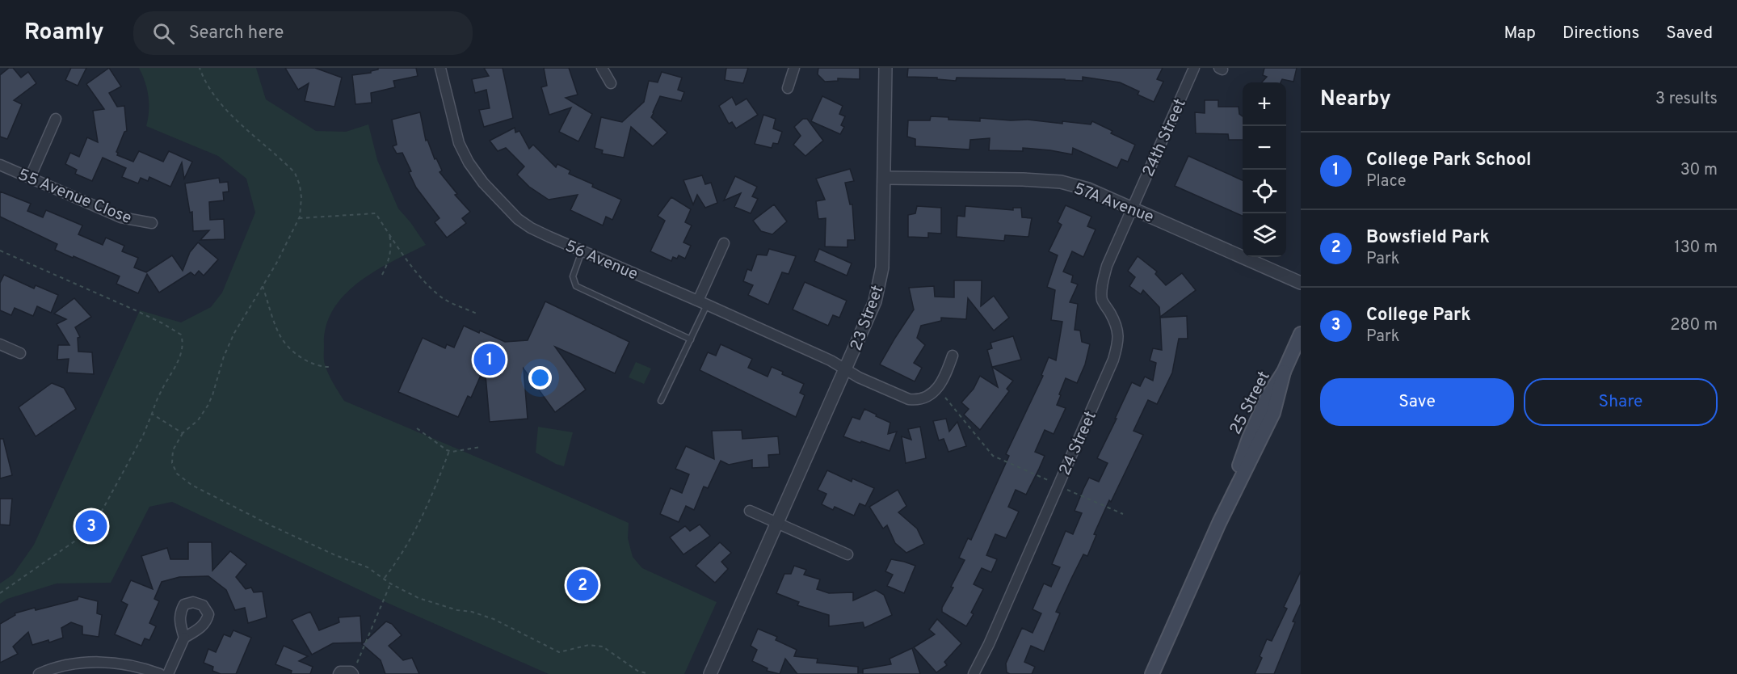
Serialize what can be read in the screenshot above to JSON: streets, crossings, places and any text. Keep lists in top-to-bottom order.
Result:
{
  "streets": {
    "main road": ["25 Street"],
    "street": [
      "24th Street",
      "55 Avenue Close",
      "57A Avenue",
      "56 Avenue",
      "23 Street",
      "24 Street"
    ]
  },
  "crossings": [
    ["24th Street", "57A Avenue"],
    ["24th Street", "24 Street"],
    ["57A Avenue", "23 Street"],
    ["57A Avenue", "24 Street"],
    ["56 Avenue", "23 Street"]
  ],
  "page": {
    "header": "Roamly",
    "search": "Search here",
    "nav": ["Map", "Directions", "Saved"],
    "heading": ["Nearby", "3 results"],
    "map_buttons": ["+", "−"],
    "list": [
      {
        "mark": "1",
        "name": "College Park School",
        "note": "Place",
        "value": "30 m"
      },
      {
        "mark": "2",
        "name": "Bowsfield Park",
        "note": "Park",
        "value": "130 m"
      },
      {
        "mark": "3",
        "name": "College Park",
        "note": "Park",
        "value": "280 m"
      }
    ],
    "pins": ["1", "3", "2"],
    "buttons": ["Save", "Share"]
  }
}
